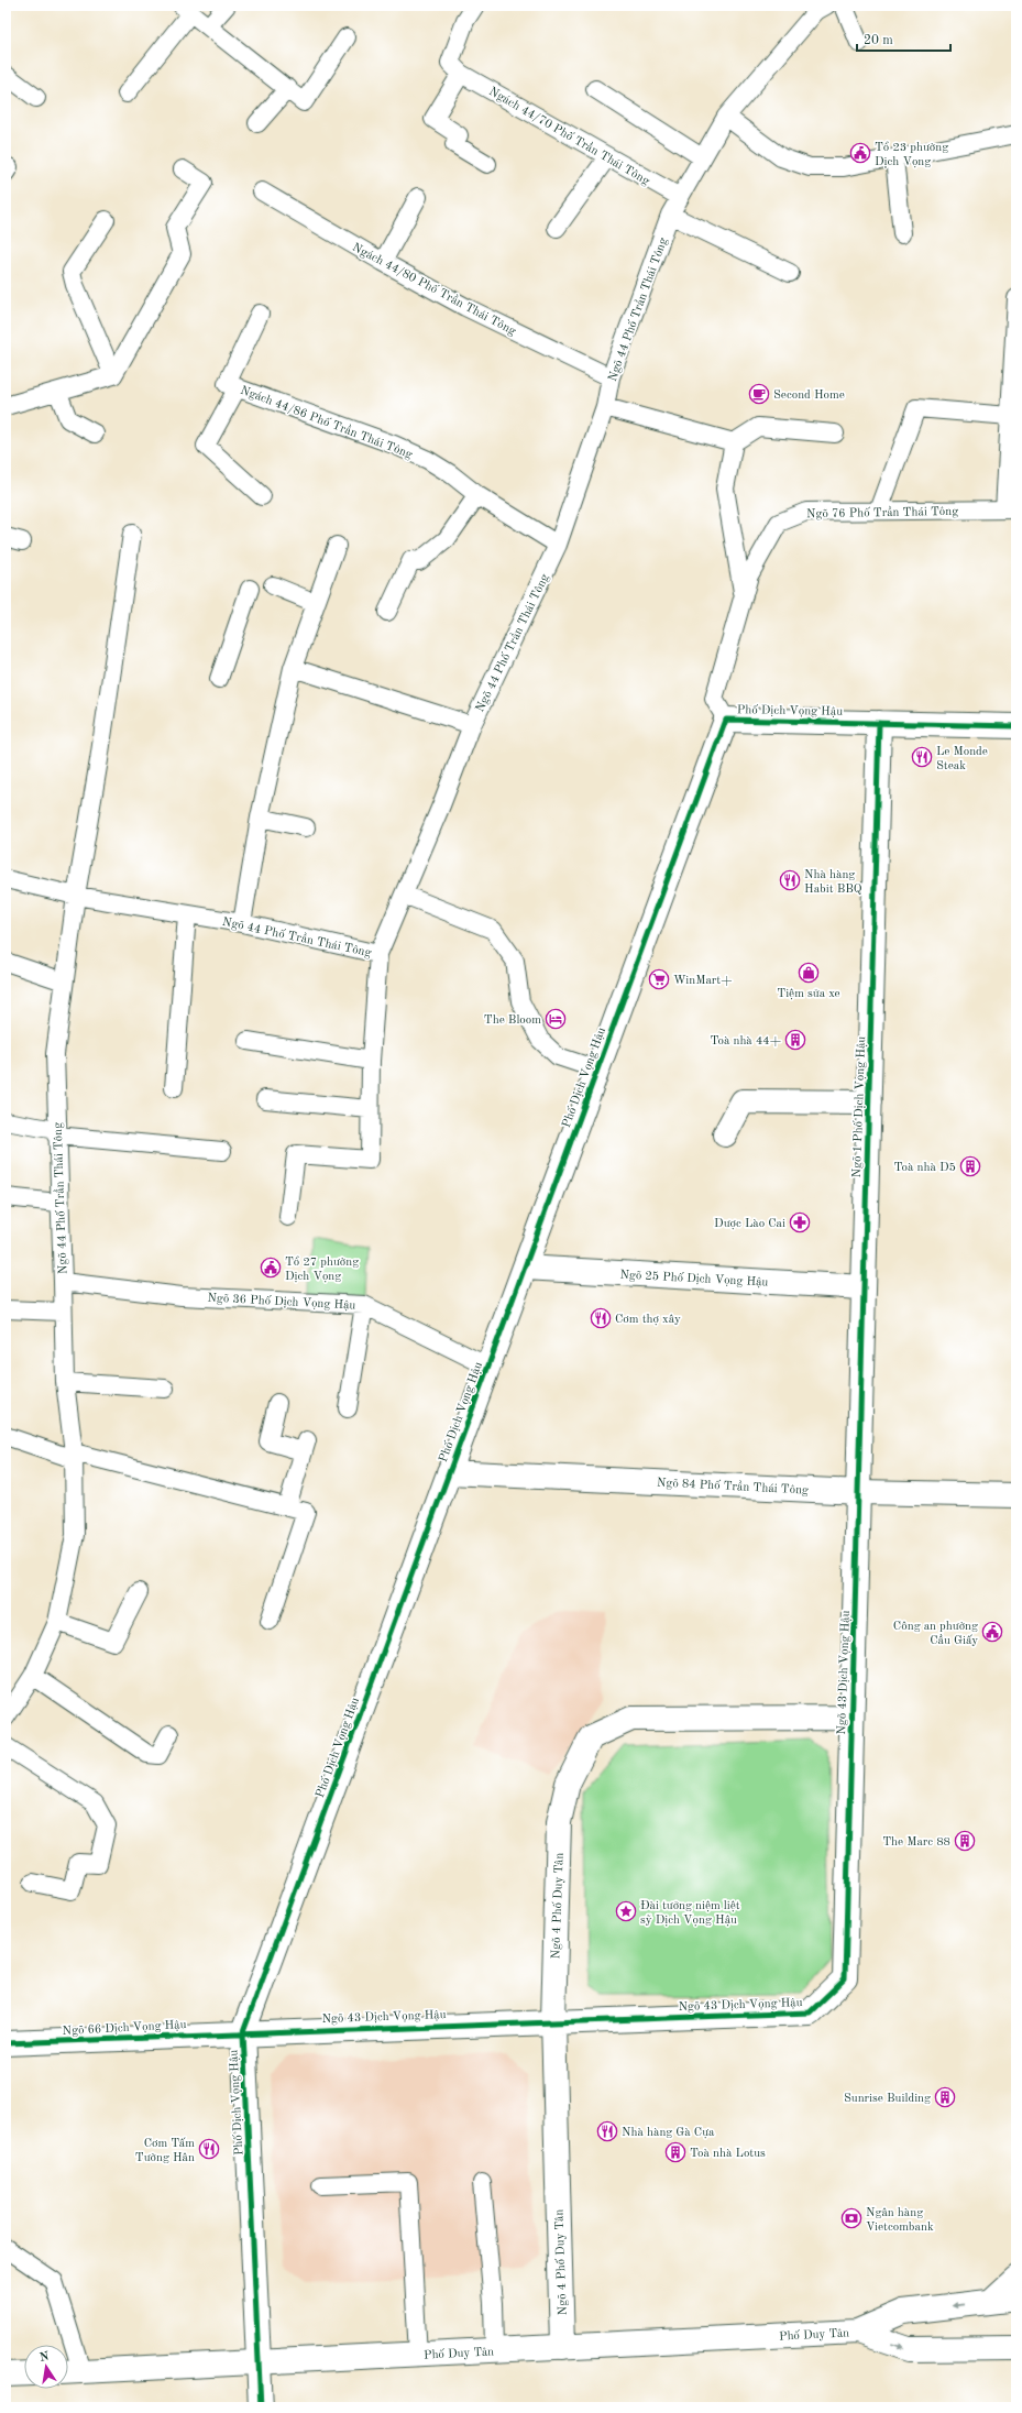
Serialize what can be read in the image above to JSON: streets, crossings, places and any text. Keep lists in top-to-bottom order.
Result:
{
  "streets": {
    "street": [
      "Phố Dịch Vọng Hậu",
      "Ngõ 1 Phố Dịch Vọng Hậu",
      "Ngõ 25 Phố Dịch Vọng Hậu",
      "Ngõ 84 Phố Trần Thái Tông",
      "Ngõ 43 Dịch Vọng Hậu",
      "Ngõ 4 Phố Duy Tân",
      "Ngõ 66 Dịch Vọng Hậu",
      "Phố Duy Tân"
    ],
    "lane": [
      "Ngách 44/70 Phố Trần Thái Tông",
      "Ngách 44/80 Phố Trần Thái Tông",
      "Ngõ 44 Phố Trần Thái Tông",
      "Ngách 44/86 Phố Trần Thái Tông",
      "Ngõ 76 Phố Trần Thái Tông",
      "Ngõ 36 Phố Dịch Vọng Hậu"
    ]
  },
  "crossings": [
    ["Ngách 44/70 Phố Trần Thái Tông", "Ngõ 44 Phố Trần Thái Tông"],
    ["Ngách 44/80 Phố Trần Thái Tông", "Ngõ 44 Phố Trần Thái Tông"],
    ["Ngõ 44 Phố Trần Thái Tông", "Ngách 44/86 Phố Trần Thái Tông"],
    ["Ngõ 44 Phố Trần Thái Tông", "Ngõ 36 Phố Dịch Vọng Hậu"],
    ["Ngõ 76 Phố Trần Thái Tông", "Phố Dịch Vọng Hậu"],
    ["Phố Dịch Vọng Hậu", "Ngõ 1 Phố Dịch Vọng Hậu"],
    ["Phố Dịch Vọng Hậu", "Ngõ 25 Phố Dịch Vọng Hậu"],
    ["Phố Dịch Vọng Hậu", "Ngõ 36 Phố Dịch Vọng Hậu"],
    ["Phố Dịch Vọng Hậu", "Ngõ 84 Phố Trần Thái Tông"],
    ["Phố Dịch Vọng Hậu", "Ngõ 43 Dịch Vọng Hậu"],
    ["Phố Dịch Vọng Hậu", "Ngõ 66 Dịch Vọng Hậu"],
    ["Phố Dịch Vọng Hậu", "Phố Duy Tân"],
    ["Ngõ 1 Phố Dịch Vọng Hậu", "Ngõ 25 Phố Dịch Vọng Hậu"],
    ["Ngõ 1 Phố Dịch Vọng Hậu", "Ngõ 84 Phố Trần Thái Tông"],
    ["Ngõ 1 Phố Dịch Vọng Hậu", "Ngõ 43 Dịch Vọng Hậu"],
    ["Ngõ 84 Phố Trần Thái Tông", "Ngõ 43 Dịch Vọng Hậu"],
    ["Ngõ 43 Dịch Vọng Hậu", "Ngõ 4 Phố Duy Tân"],
    ["Ngõ 43 Dịch Vọng Hậu", "Ngõ 66 Dịch Vọng Hậu"],
    ["Ngõ 4 Phố Duy Tân", "Phố Duy Tân"]
  ],
  "places": {
    "public building": ["Tổ 23 phường Dịch Vọng", "Tổ 27 phường Dịch Vọng", "Công an phường Cầu Giấy"],
    "cafe": ["Second Home"],
    "restaurant": [
      "Le Monde Steak",
      "Nhà hàng Habit BBQ",
      "Cơm thợ xây",
      "Nhà hàng Gà Cựa",
      "Cơm Tấm Tường Hân"
    ],
    "shop": ["Tiệm sửa xe"],
    "supermarket": ["WinMart+"],
    "hotel": ["The Bloom"],
    "building": [
      "Toà nhà 44+",
      "Toà nhà D5",
      "The Marc 88",
      "Sunrise Building",
      "Toà nhà Lotus"
    ],
    "pharmacy": ["Dược Lào Cai"],
    "place": ["Đài tưởng niệm liệt sỹ Dịch Vọng Hậu"],
    "bank": ["Ngân hàng Vietcombank"]
  },
  "scale_bar": "20 m",
  "north": "top"
}
